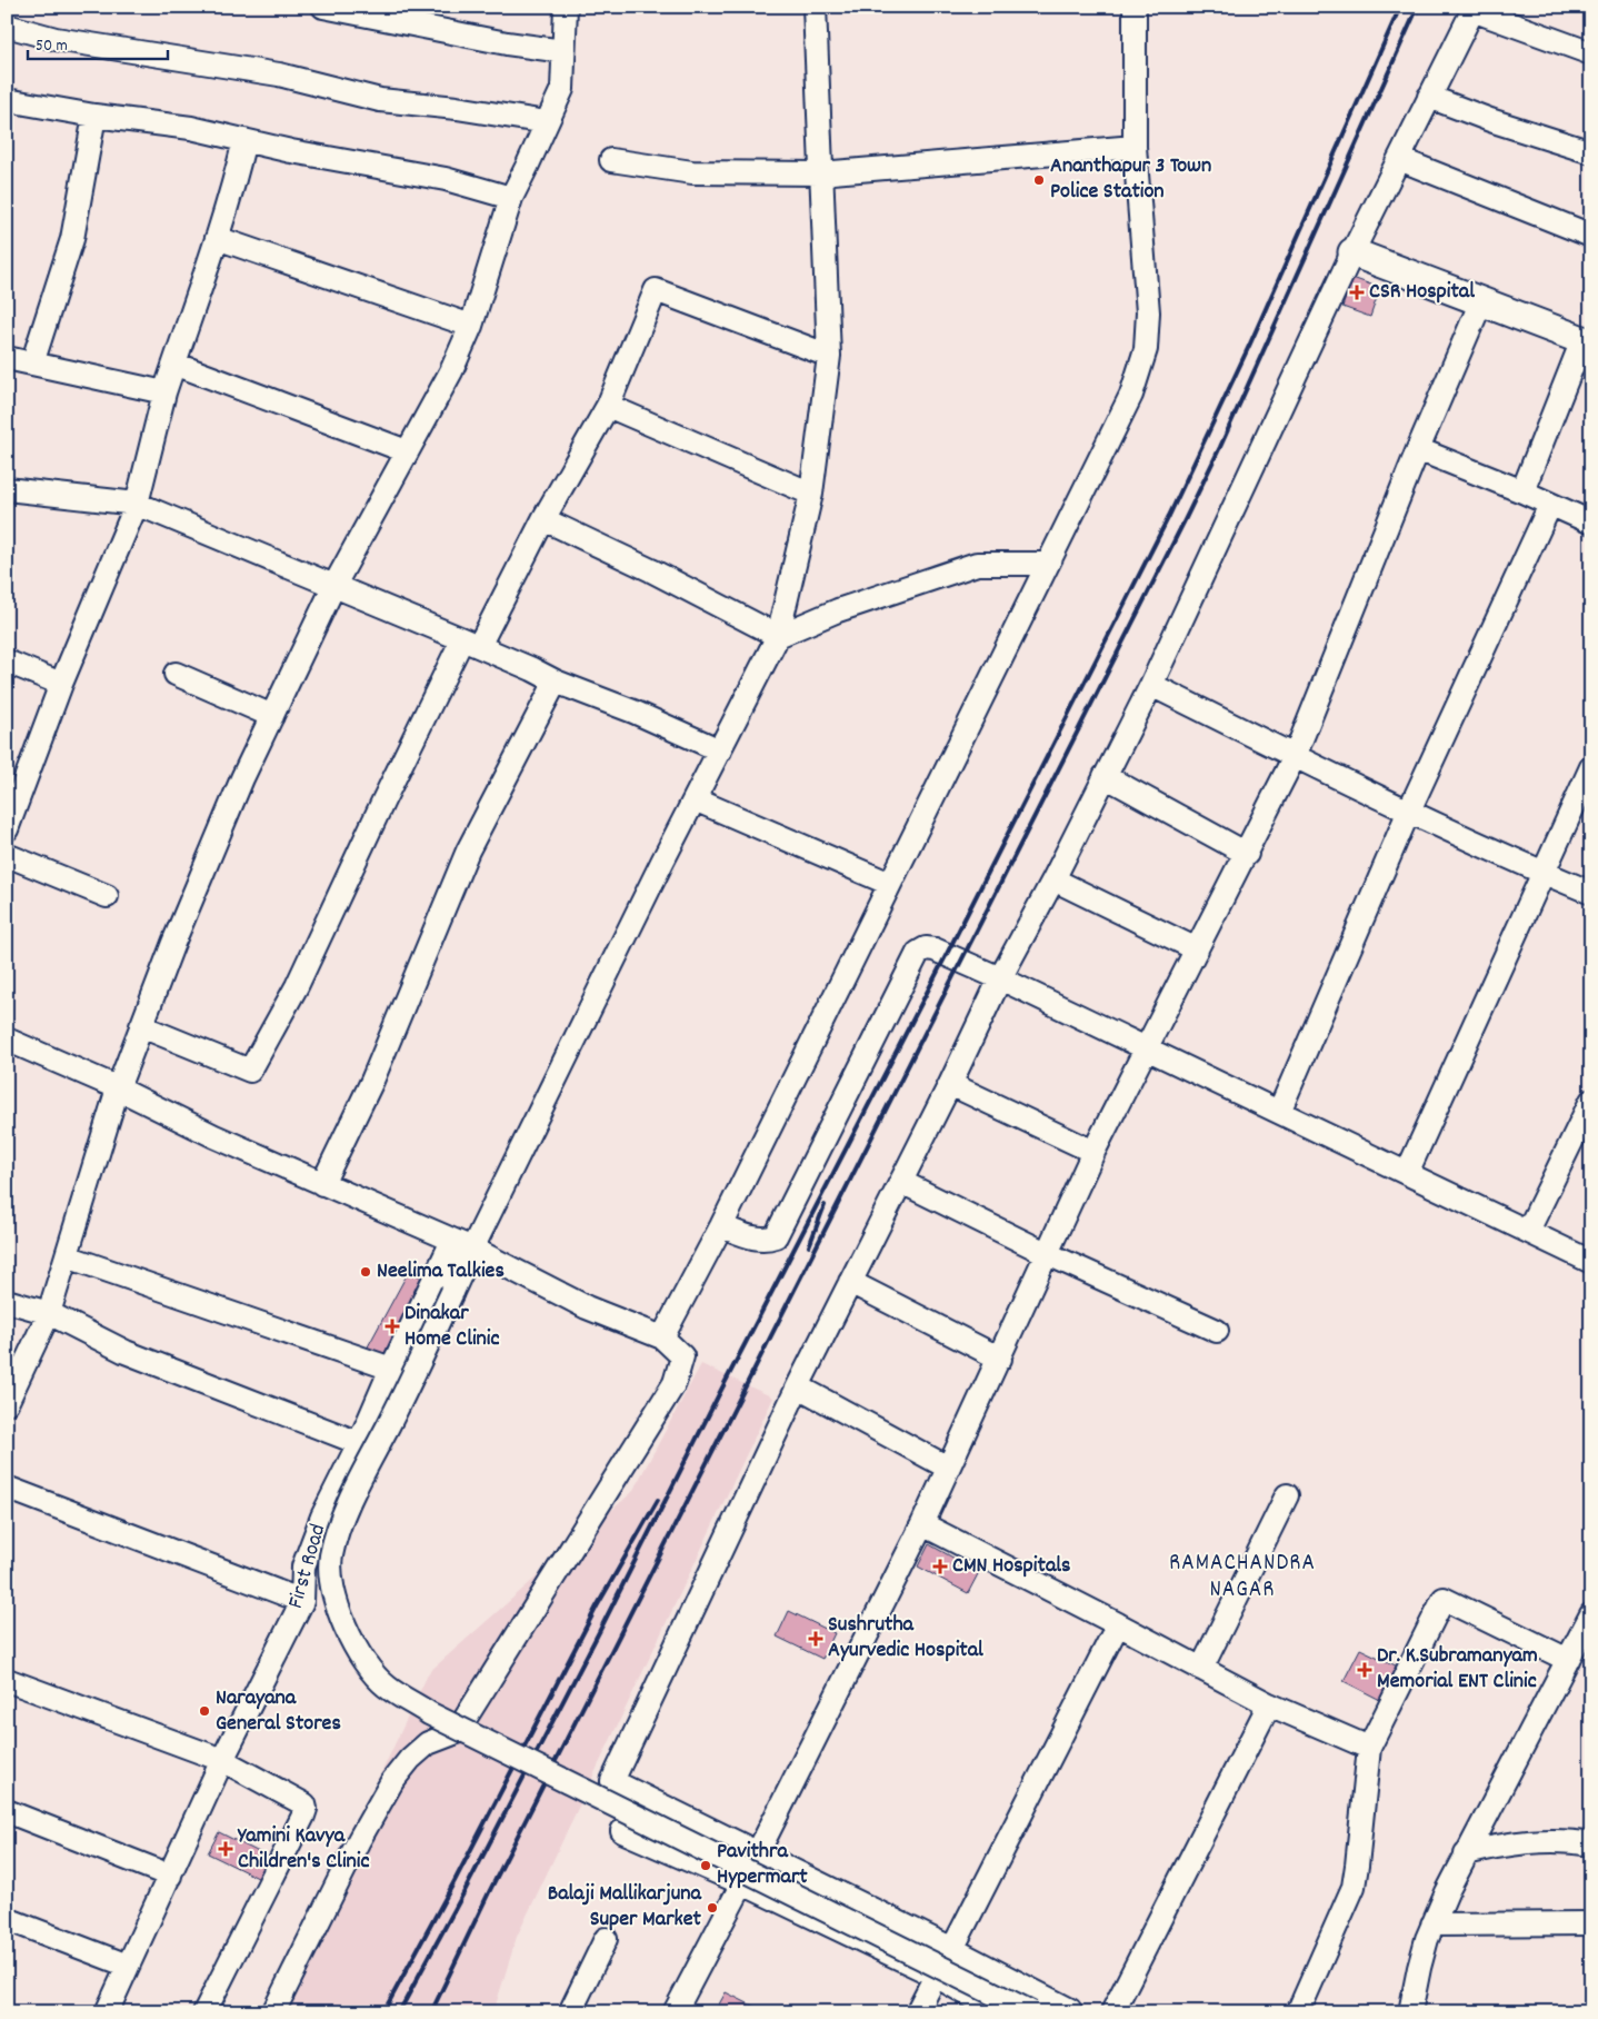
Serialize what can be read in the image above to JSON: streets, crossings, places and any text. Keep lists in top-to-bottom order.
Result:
{
  "streets": {
    "street": ["First Road"]
  },
  "districts": ["RAMACHANDRA NAGAR"],
  "places": {
    "other": [
      "Ananthapur 3 Town Police Station",
      "Neelima Talkies",
      "Narayana General Stores",
      "Pavithra Hypermart",
      "Balaji Mallikarjuna Super Market"
    ],
    "health": [
      "CSR Hospital",
      "Dinakar Home Clinic",
      "CMN Hospitals",
      "Sushrutha Ayurvedic Hospital",
      "Dr. K.Subramanyam Memorial ENT Clinic",
      "Yamini Kavya Children's Clinic"
    ]
  },
  "scale_bar": "50 m"
}
